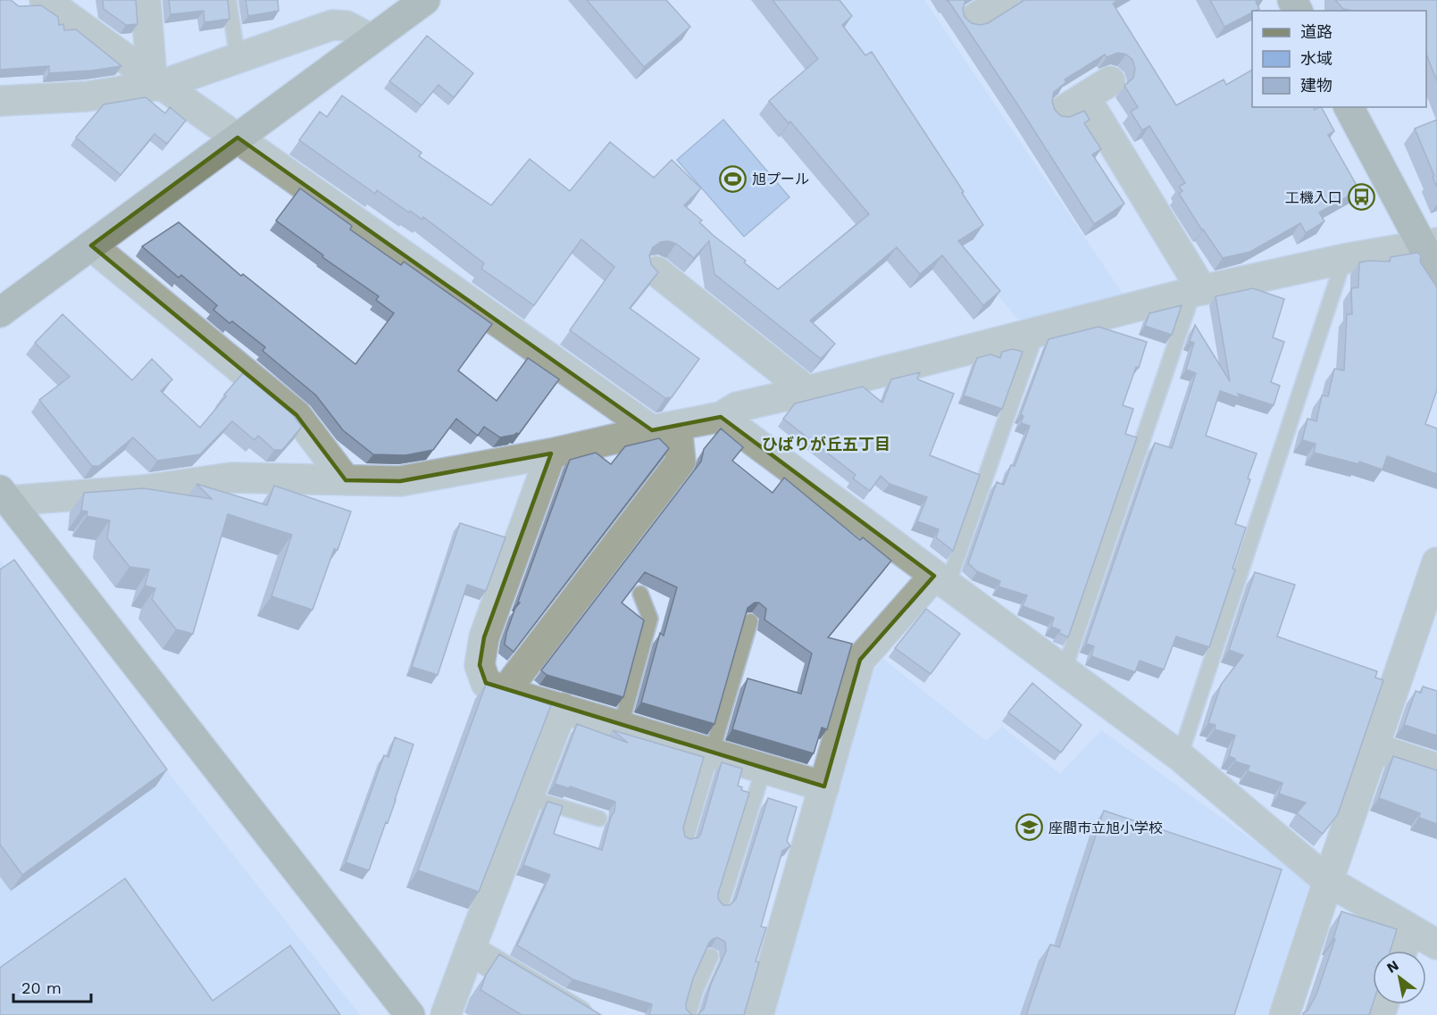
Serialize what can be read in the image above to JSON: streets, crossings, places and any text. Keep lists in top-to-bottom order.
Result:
{
  "districts": ["ひばりが丘五丁目"],
  "places": {
    "sports": ["旭プール"],
    "bus stop": ["工機入口"],
    "school or university": ["座間市立旭小学校"]
  },
  "legend": ["道路", "水域", "建物"],
  "scale_bar": "20 m",
  "north": "top left"
}
